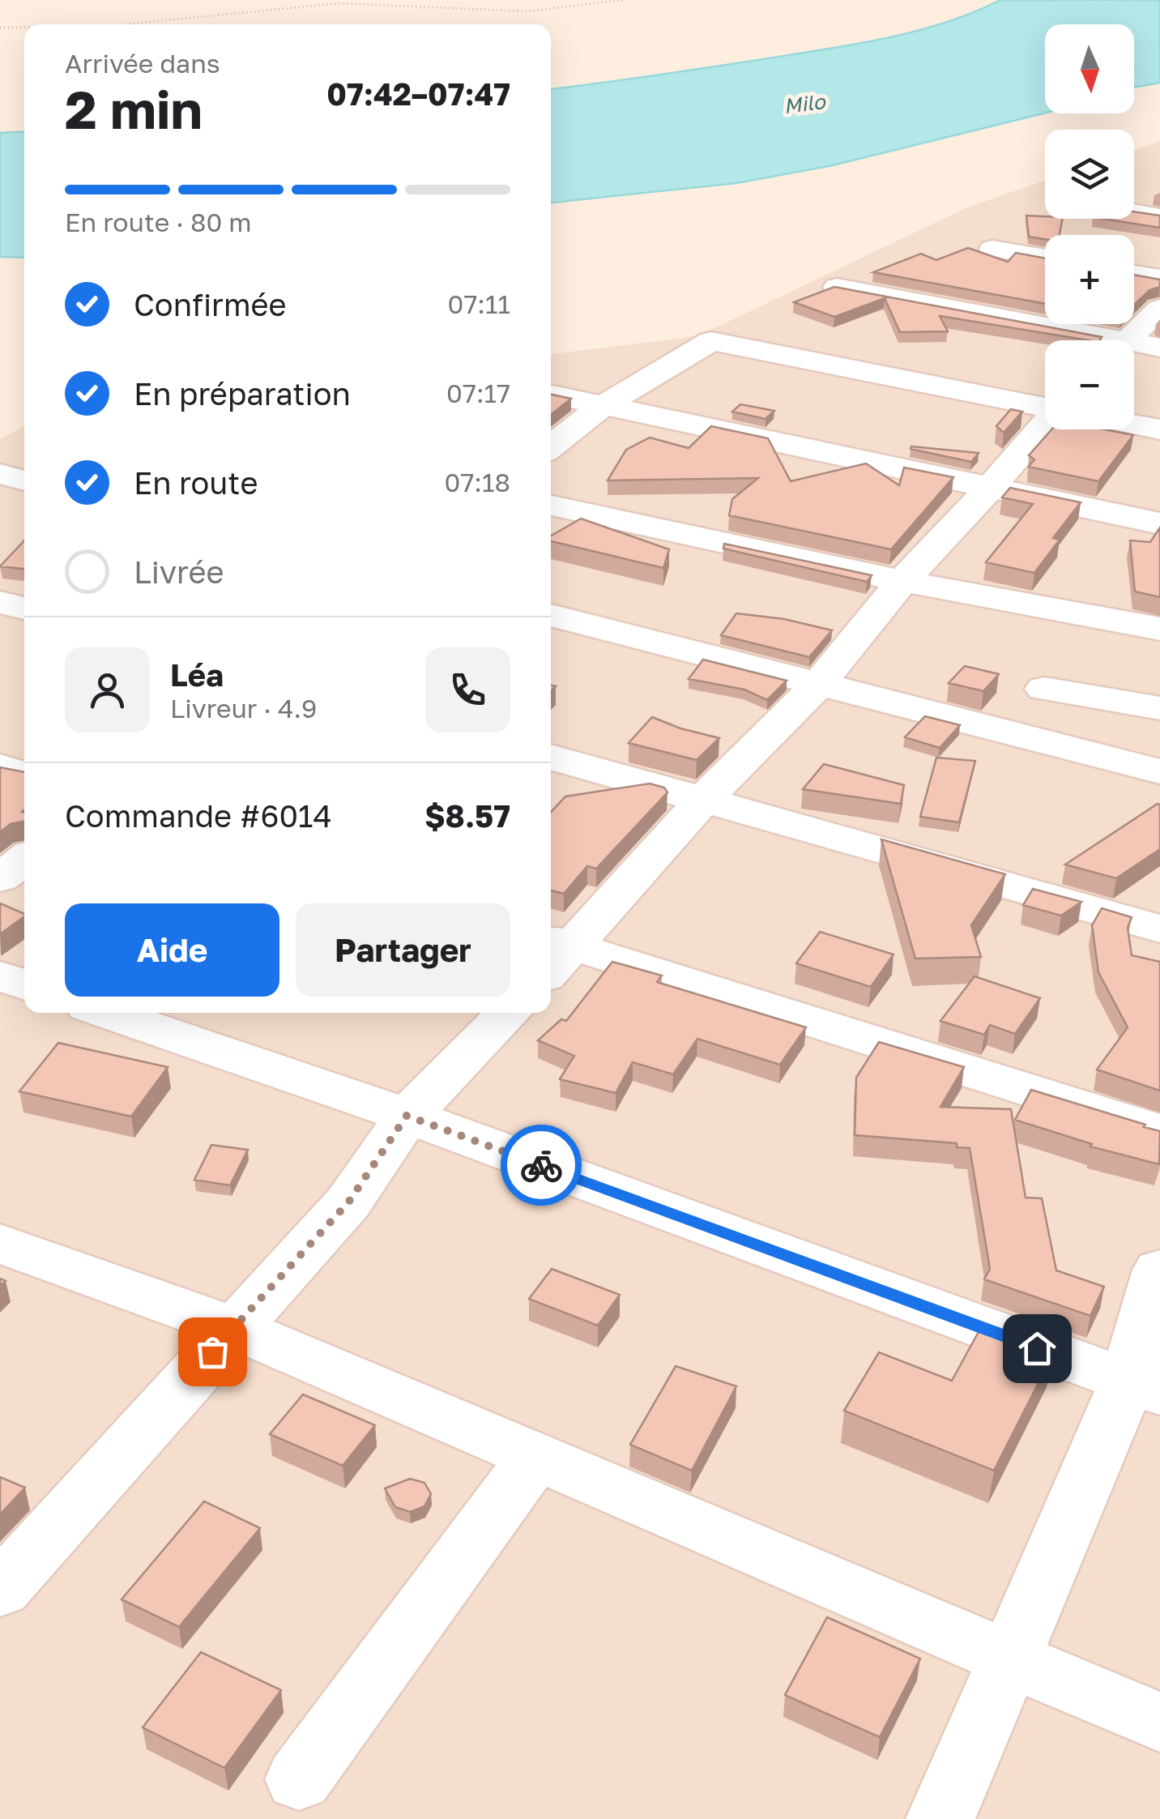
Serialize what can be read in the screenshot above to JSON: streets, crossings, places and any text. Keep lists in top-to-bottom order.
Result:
{
  "water": ["Milo"],
  "north": "bottom",
  "page": {
    "map_buttons": ["+", "−"],
    "heading": ["2 min", "Arrivée dans", "07:42–07:47"],
    "panel": [
      "Léa",
      "Livreur · 4.9",
      "Commande #6014",
      "$8.57"
    ],
    "bar": "En route · 80 m",
    "list": [
      ["Confirmée", "07:11"],
      ["En préparation", "07:17"],
      ["En route", "07:18"],
      "Livrée"
    ],
    "buttons": ["Aide", "Partager"]
  }
}
